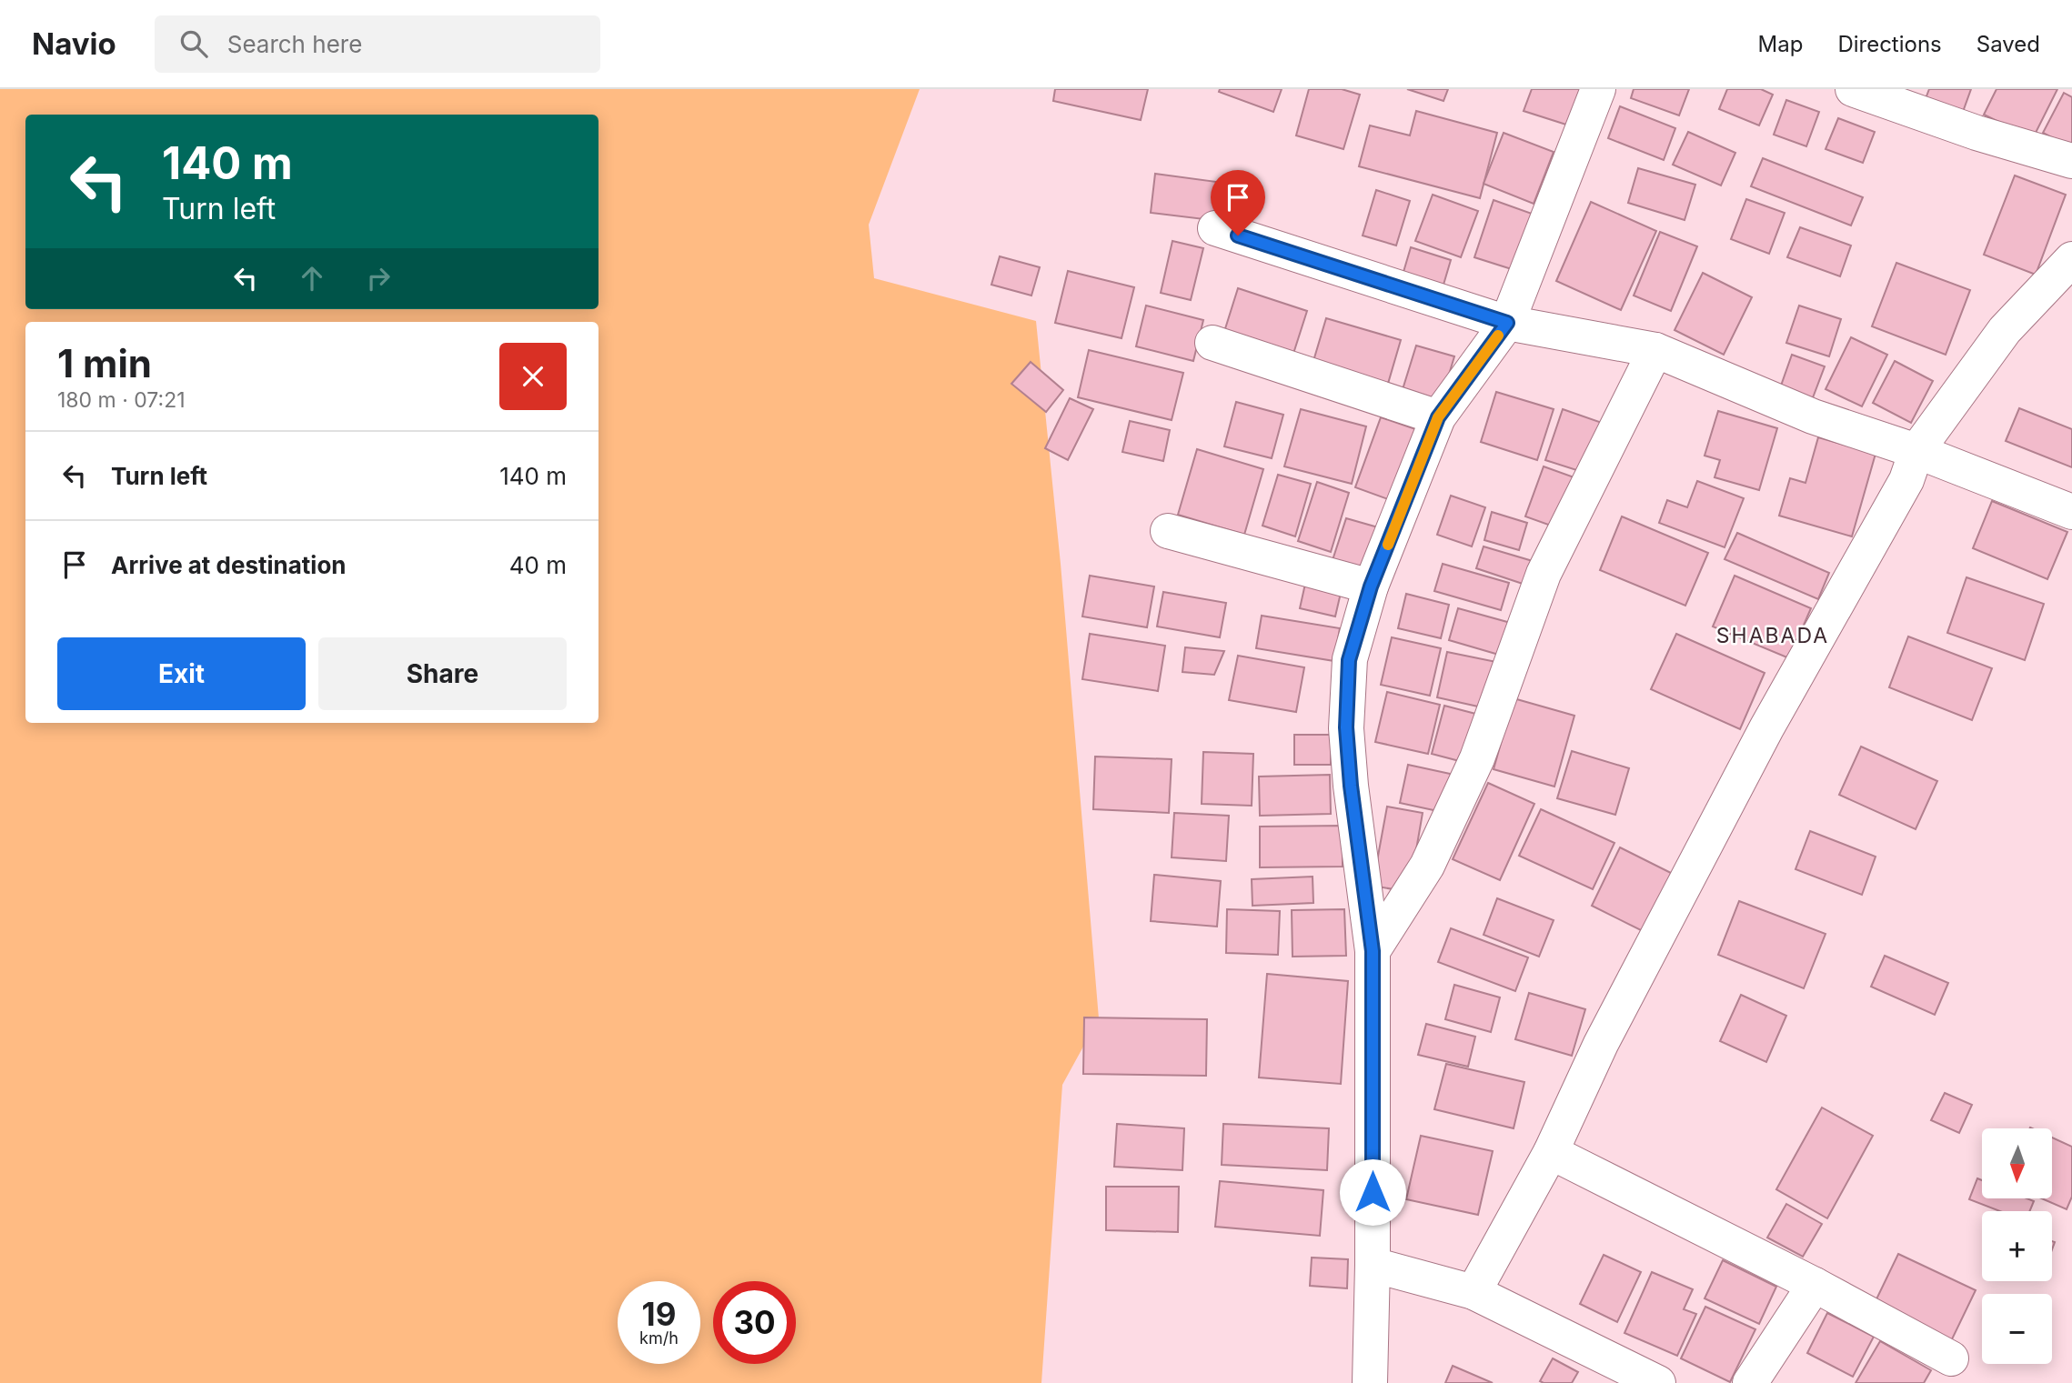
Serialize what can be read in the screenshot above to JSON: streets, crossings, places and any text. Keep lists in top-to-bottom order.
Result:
{
  "districts": ["SHABADA"],
  "north": "bottom",
  "page": {
    "header": "Navio",
    "search": "Search here",
    "nav": ["Map", "Directions", "Saved"],
    "turn": ["140 m", "Turn left"],
    "heading": ["1 min", "180 m · 07:21"],
    "list": [
      {
        "name": "Turn left",
        "value": "140 m"
      },
      {
        "name": "Arrive at destination",
        "value": "40 m"
      }
    ],
    "buttons": ["Exit", "Share"],
    "map_buttons": ["+", "−"],
    "speed": "19 km/h",
    "limit": "30"
  }
}
